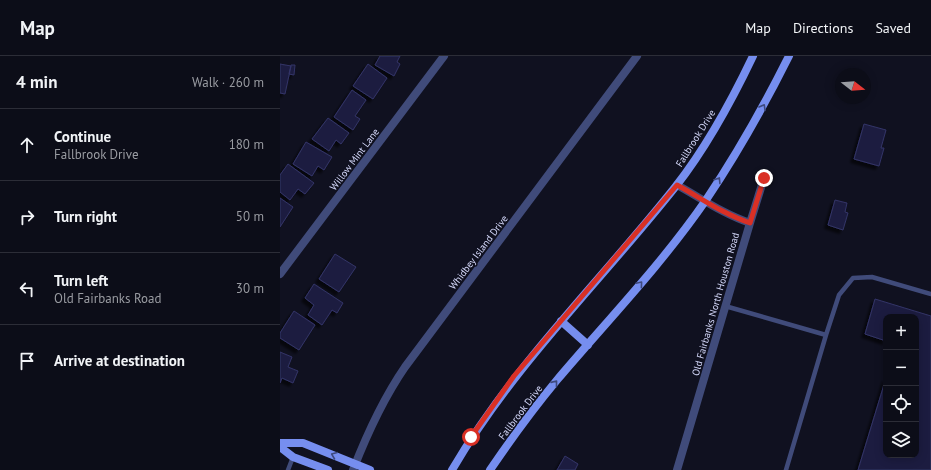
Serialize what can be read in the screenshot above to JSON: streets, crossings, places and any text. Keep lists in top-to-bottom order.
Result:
{
  "streets": {
    "main road": ["Fallbrook Drive"],
    "street": ["Willow Mint Lane", "Whidbey Island Drive", "Old Fairbanks North Houston Road"]
  },
  "crossings": [
    ["Fallbrook Drive", "Old Fairbanks North Houston Road"]
  ],
  "north": "right",
  "page": {
    "header": "Map",
    "nav": ["Map", "Directions", "Saved"],
    "heading": ["4 min", "Walk · 260 m"],
    "list": [
      ["Continue", "Fallbrook Drive", "180 m"],
      ["Turn right", "50 m"],
      ["Turn left", "Old Fairbanks Road", "30 m"],
      "Arrive at destination"
    ],
    "map_buttons": ["+", "−"]
  }
}
